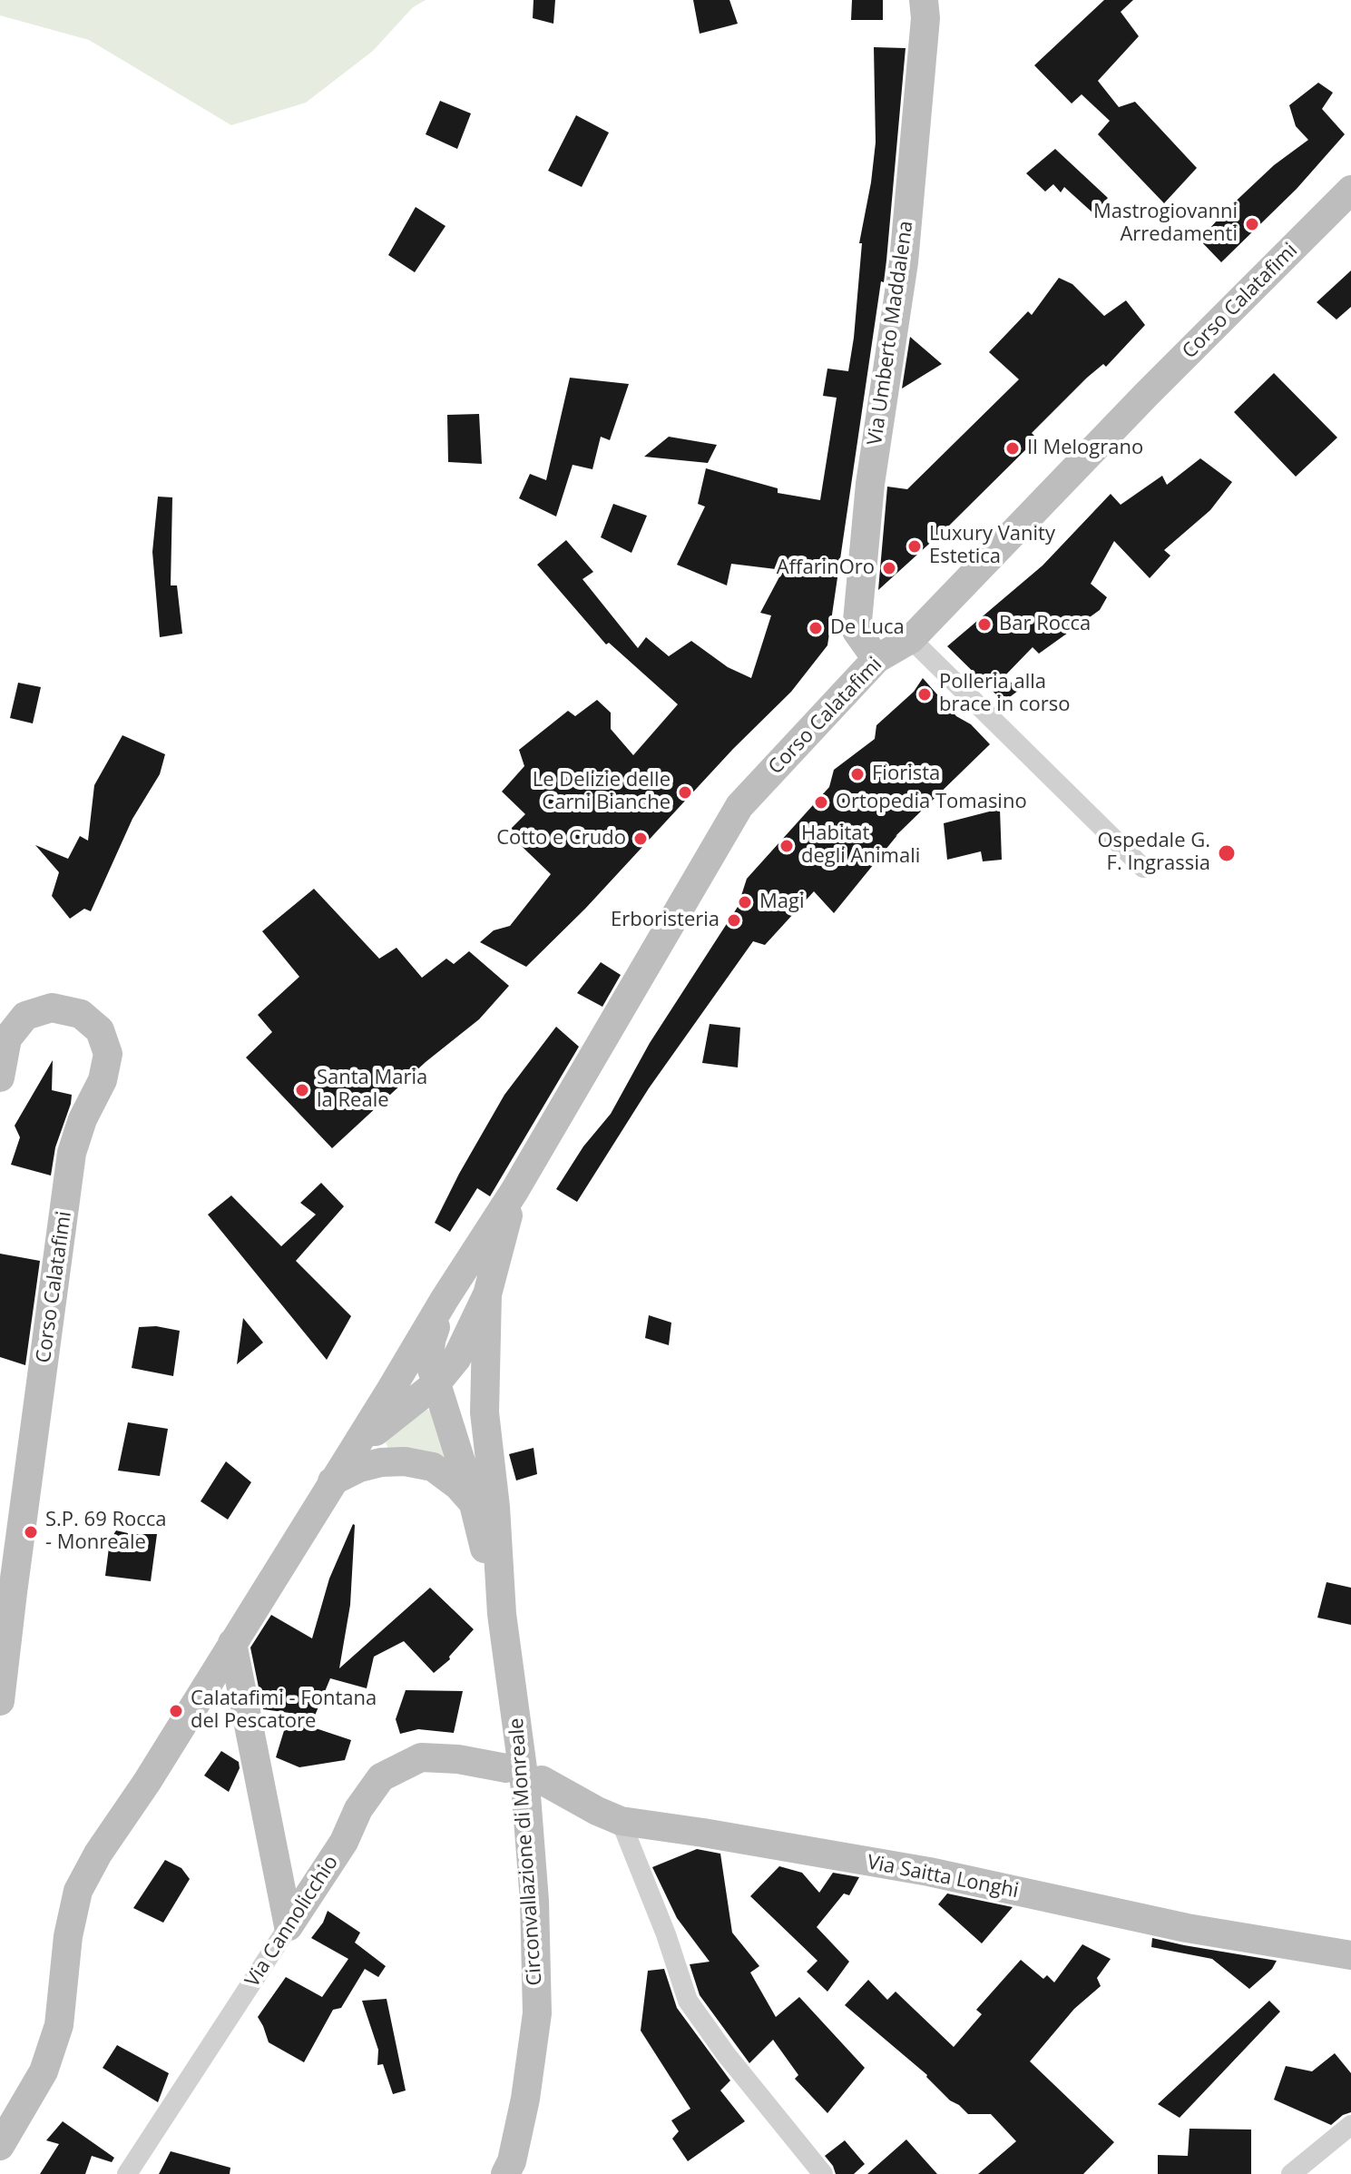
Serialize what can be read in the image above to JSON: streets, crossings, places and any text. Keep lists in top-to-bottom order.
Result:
{
  "streets": {
    "street": [
      "Corso Calatafimi",
      "Via Umberto Maddalena",
      "Circonvallazione di Monreale",
      "Via Saitta Longhi",
      "Via Cannolicchio"
    ]
  },
  "crossings": [
    ["Corso Calatafimi", "Via Umberto Maddalena"]
  ],
  "places": [
    "Mastrogiovanni Arredamenti",
    "Il Melograno",
    "Luxury Vanity Estetica",
    "AffarinOro",
    "Bar Rocca",
    "De Luca",
    "Polleria alla brace in corso",
    "Fiorista",
    "Le Delizie delle Carni Bianche",
    "Ortopedia Tomasino",
    "Cotto e Crudo",
    "Habitat degli Animali",
    "Ospedale G. F. Ingrassia",
    "Magi",
    "Erboristeria",
    "Santa Maria la Reale",
    "S.P. 69 Rocca - Monreale",
    "Calatafimi - Fontana del Pescatore"
  ]
}
